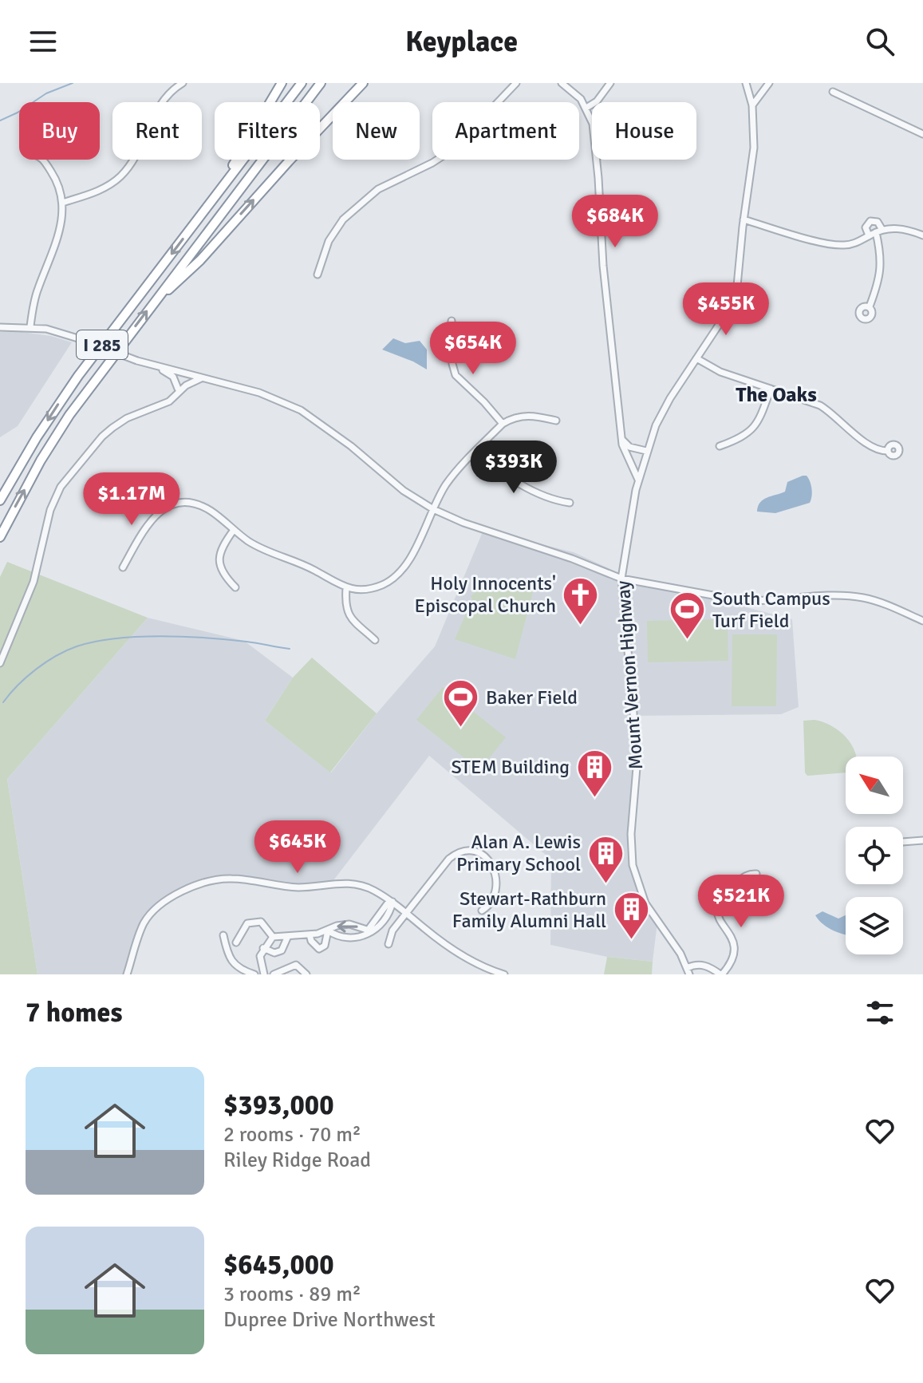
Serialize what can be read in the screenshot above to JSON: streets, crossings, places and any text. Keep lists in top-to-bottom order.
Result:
{
  "streets": {
    "highway": ["I 285"],
    "street": ["Mount Vernon Highway"]
  },
  "districts": ["The Oaks"],
  "places": {
    "church": ["Holy Innocents' Episcopal Church"],
    "sports": ["South Campus Turf Field", "Baker Field"],
    "building": ["STEM Building", "Alan A. Lewis Primary School", "Stewart-Rathburn Family Alumni Hall"]
  },
  "north": "top left",
  "page": {
    "header": "Keyplace",
    "chip": [
      "Buy",
      "Rent",
      "Filters",
      "New",
      "Apartment",
      "House"
    ],
    "price": [
      "$684K",
      "$455K",
      "$654K",
      "$393K",
      "$1.17M",
      "$645K",
      "$521K"
    ],
    "heading": "7 homes",
    "list": [
      {
        "name": "$393,000",
        "note": "2 rooms · 70 m² · Riley Ridge Road"
      },
      {
        "name": "$645,000",
        "note": "3 rooms · 89 m² · Dupree Drive Northwest"
      }
    ]
  }
}
